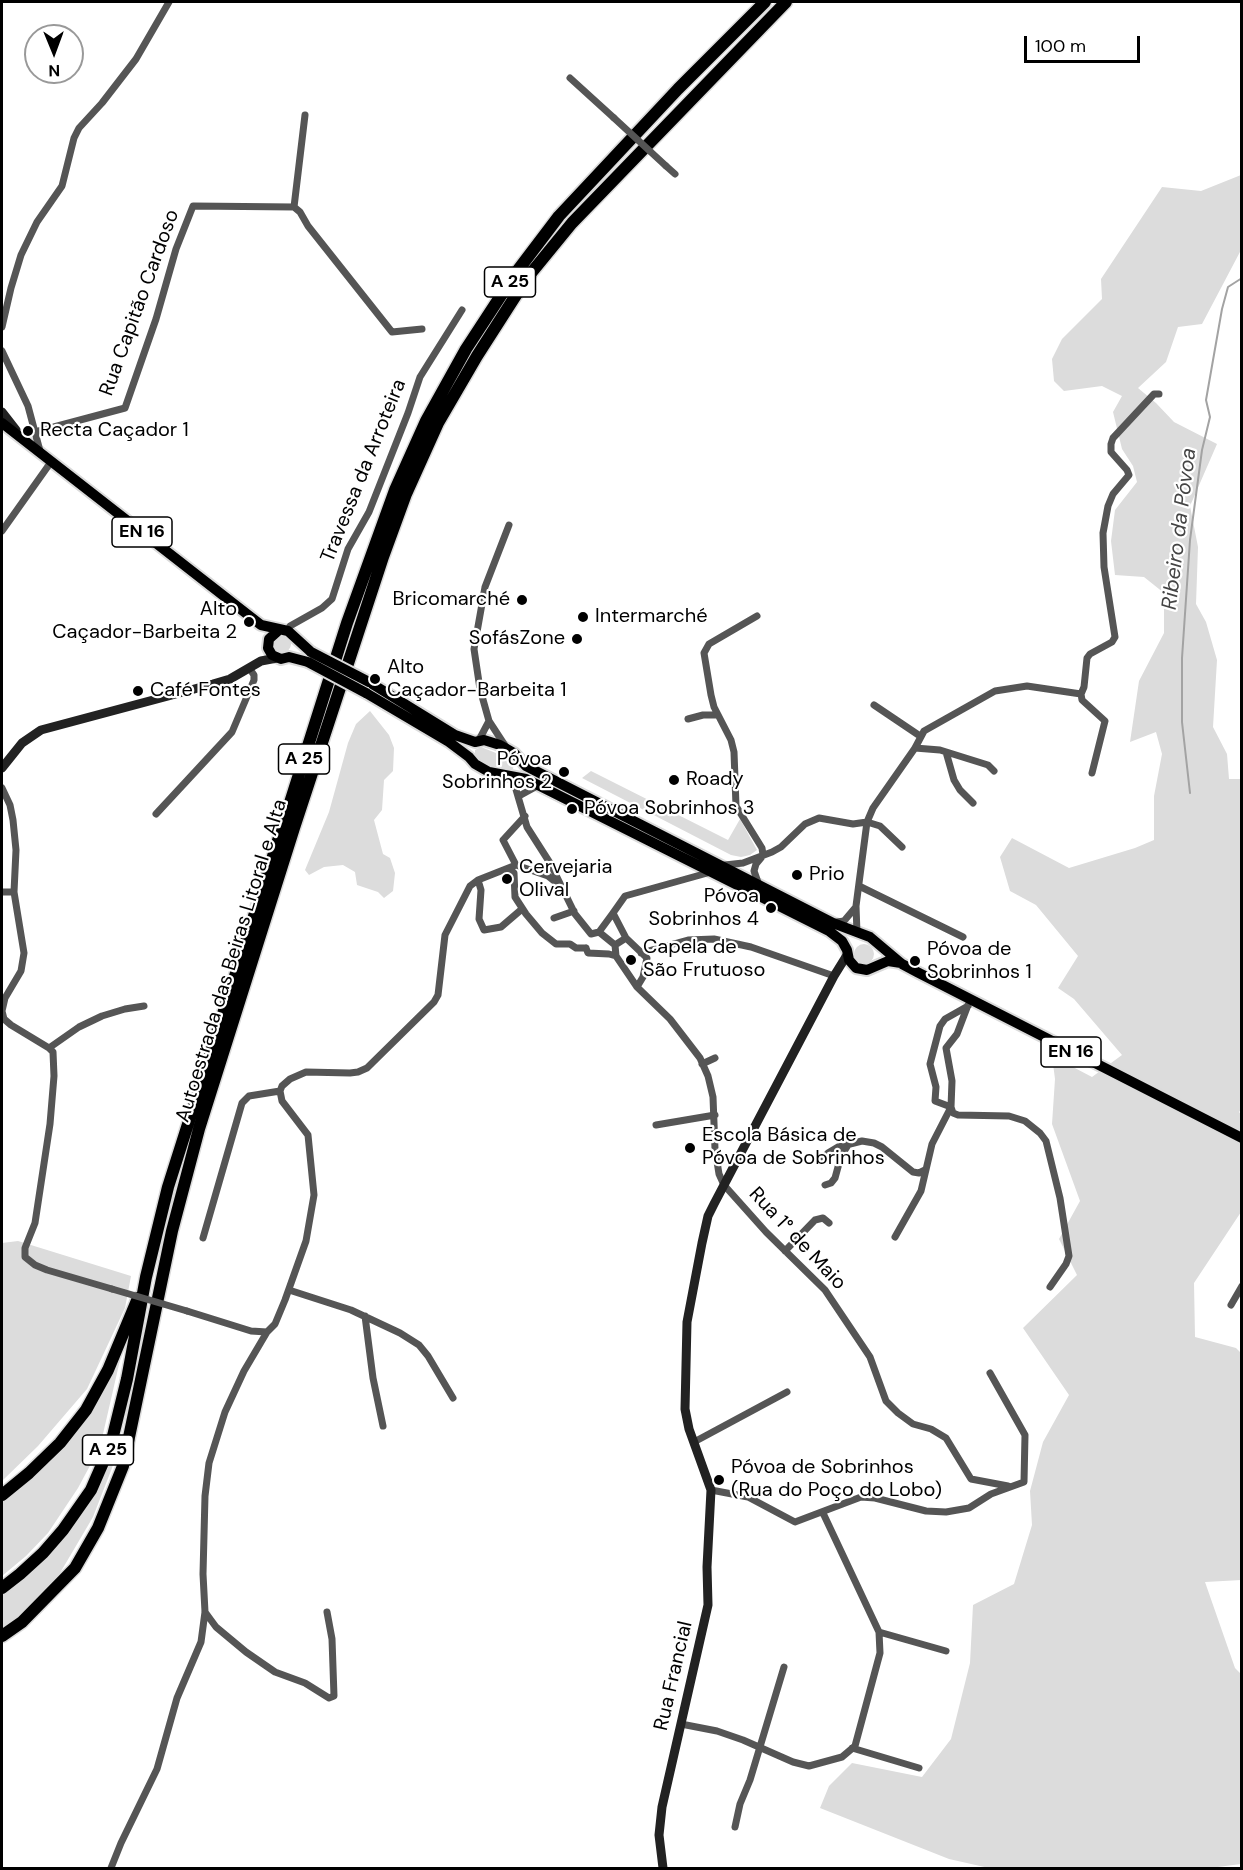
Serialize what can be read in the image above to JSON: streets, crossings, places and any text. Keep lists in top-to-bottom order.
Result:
{
  "streets": {
    "highway": ["A 25", "Autoestrada das Beiras Litoral e Alta"],
    "main road": ["EN 16"],
    "street": [
      "Rua Capitão Cardoso",
      "Travessa da Arroteira",
      "Rua 1° de Maio",
      "Rua Francial"
    ]
  },
  "crossings": [
    ["Travessa da Arroteira", "EN 16"]
  ],
  "water": ["Ribeiro da Póvoa"],
  "places": [
    "Recta Caçador 1",
    "Bricomarché",
    "Intermarché",
    "Alto Caçador-Barbeita 2",
    "SofásZone",
    "Alto Caçador-Barbeita 1",
    "Café Fontes",
    "Póvoa Sobrinhos 2",
    "Roady",
    "Póvoa Sobrinhos 3",
    "Prio",
    "Cervejaria Olival",
    "Póvoa Sobrinhos 4",
    "Capela de São Frutuoso",
    "Póvoa de Sobrinhos 1",
    "Escola Básica de Póvoa de Sobrinhos",
    "Póvoa de Sobrinhos (Rua do Poço do Lobo)"
  ],
  "scale_bar": "100 m",
  "north": "bottom"
}
